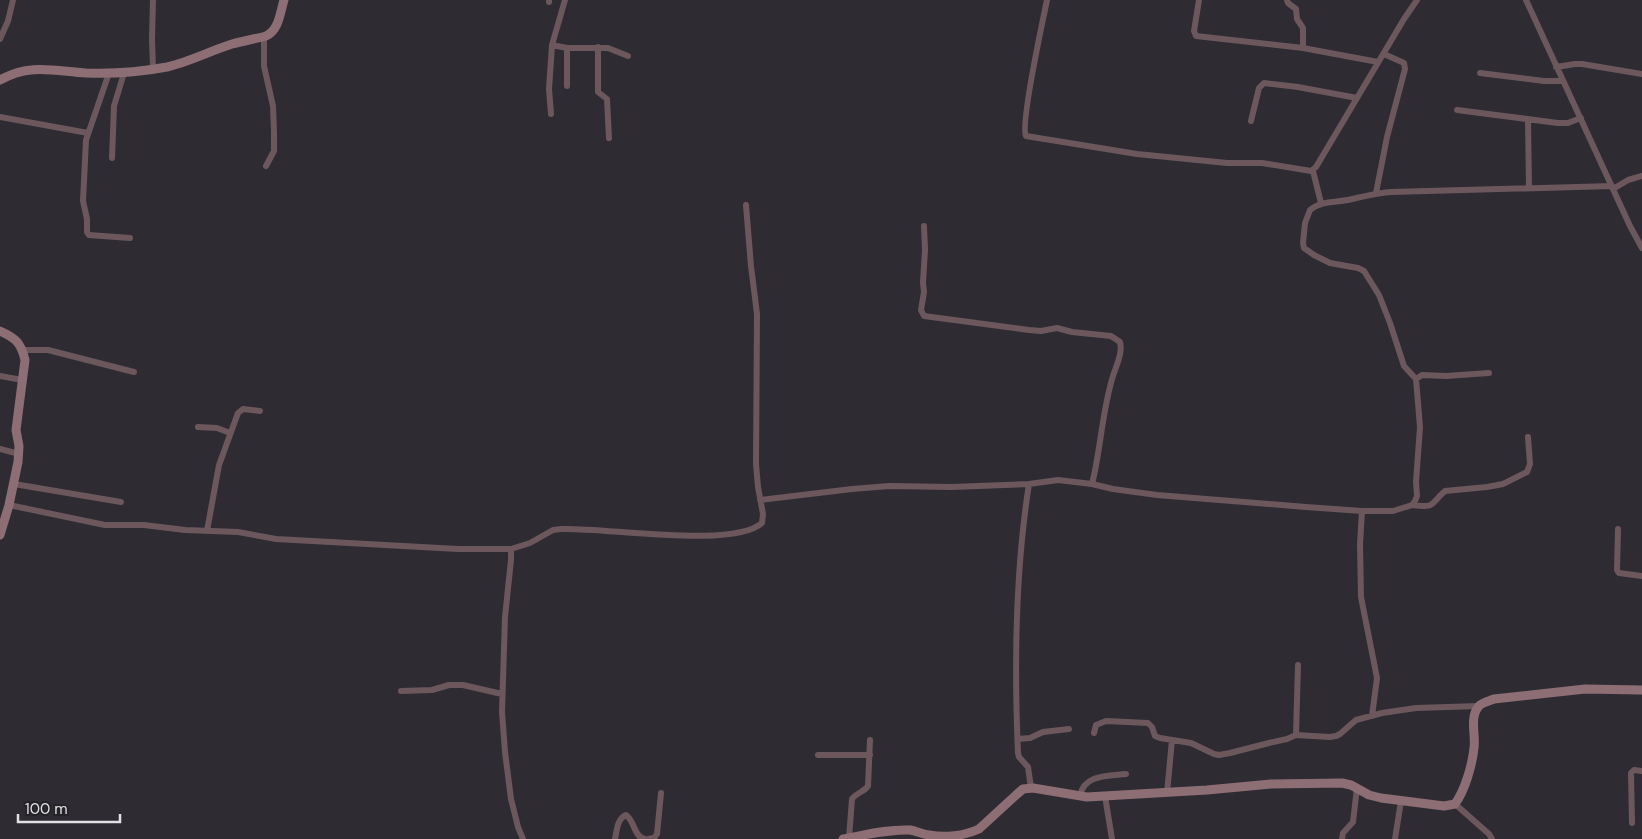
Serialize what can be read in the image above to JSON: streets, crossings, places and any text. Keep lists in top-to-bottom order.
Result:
{
  "scale_bar": "100 m"
}
